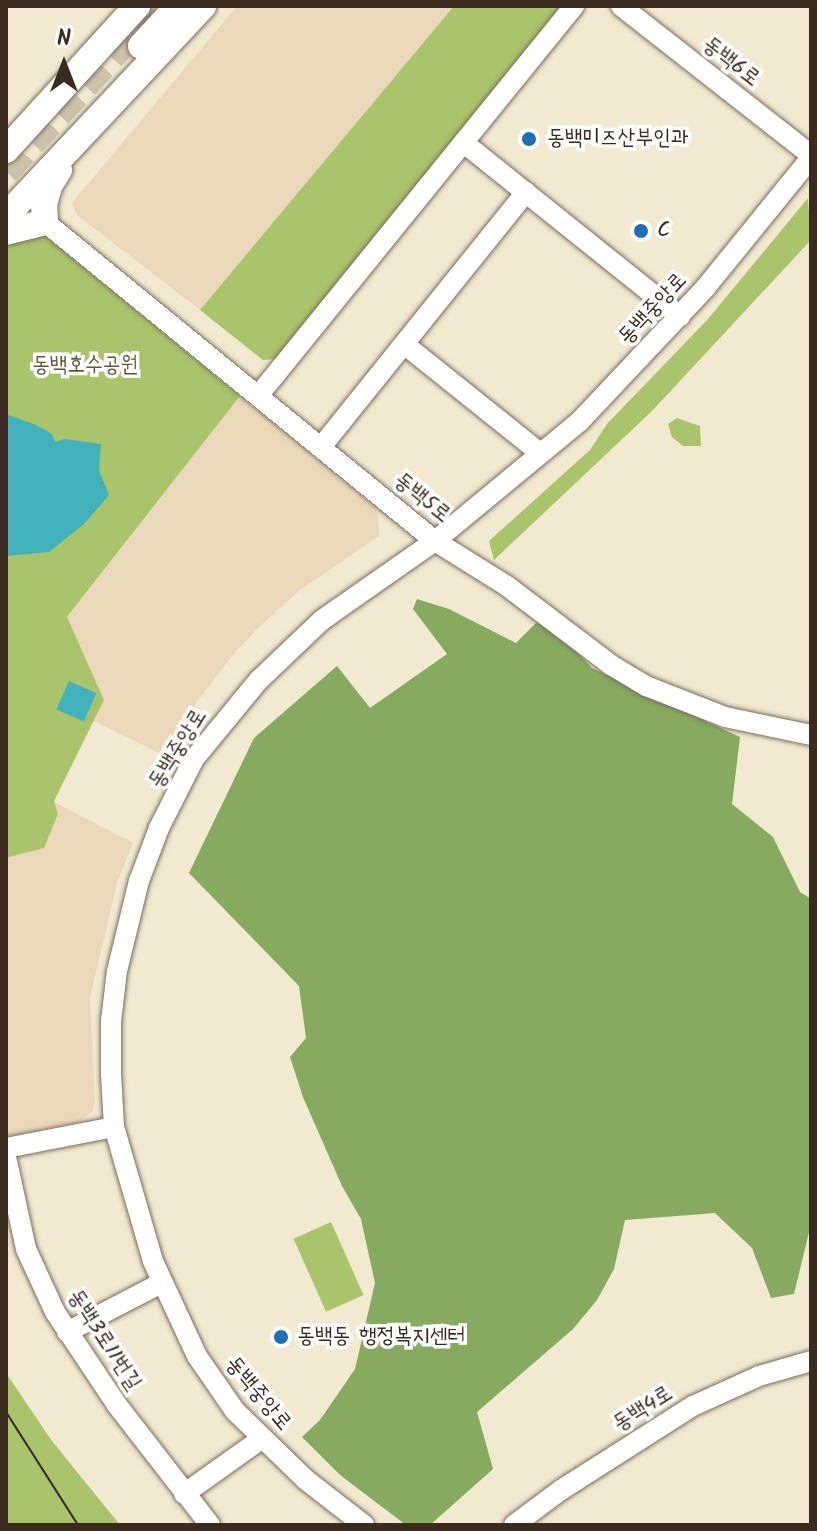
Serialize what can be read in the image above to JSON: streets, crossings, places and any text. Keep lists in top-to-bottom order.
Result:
{
  "streets": {
    "street": [
      "동백6로",
      "동백중앙로",
      "동백5로",
      "동백3로11번길",
      "동백4로"
    ]
  },
  "crossings": [
    ["동백6로", "동백중앙로"],
    ["동백중앙로", "동백5로"]
  ],
  "parks": ["동백호수공원"],
  "places": ["동백미즈산부인과", "C", "동백동 행정복지센터"],
  "north": "top"
}
